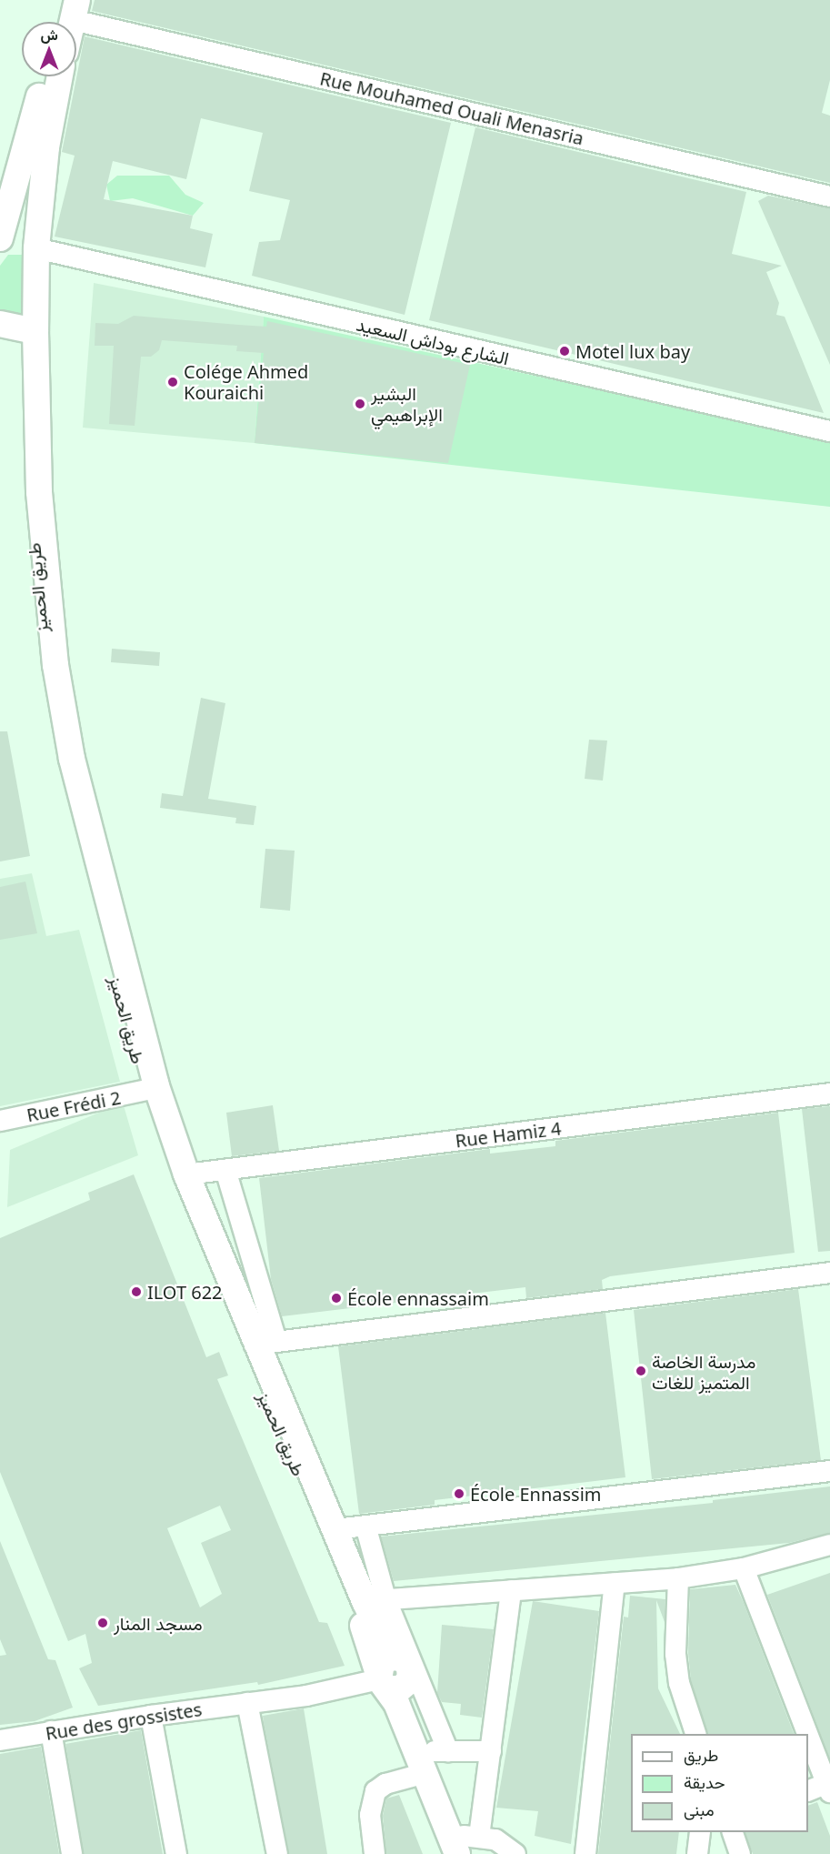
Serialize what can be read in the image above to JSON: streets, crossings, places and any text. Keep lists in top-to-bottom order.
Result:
{
  "streets": {
    "main road": ["طريق الحميز"],
    "street": [
      "Rue Mouhamed Ouali Menasria",
      "الشارع بوداش السعيد",
      "Rue Frédi 2",
      "Rue Hamiz 4",
      "Rue des grossistes"
    ]
  },
  "crossings": [
    ["طريق الحميز", "Rue Frédi 2"],
    ["طريق الحميز", "Rue Hamiz 4"],
    ["طريق الحميز", "Rue des grossistes"]
  ],
  "places": [
    "Motel lux bay",
    "Colége Ahmed Kouraichi",
    "البشير الإبراهيمي",
    "ILOT 622",
    "École ennassaim",
    "مدرسة الخاصة المتميز للغات",
    "École Ennassim",
    "مسجد المنار"
  ],
  "legend": ["طريق", "حديقة", "مبنى"],
  "north": "top"
}
